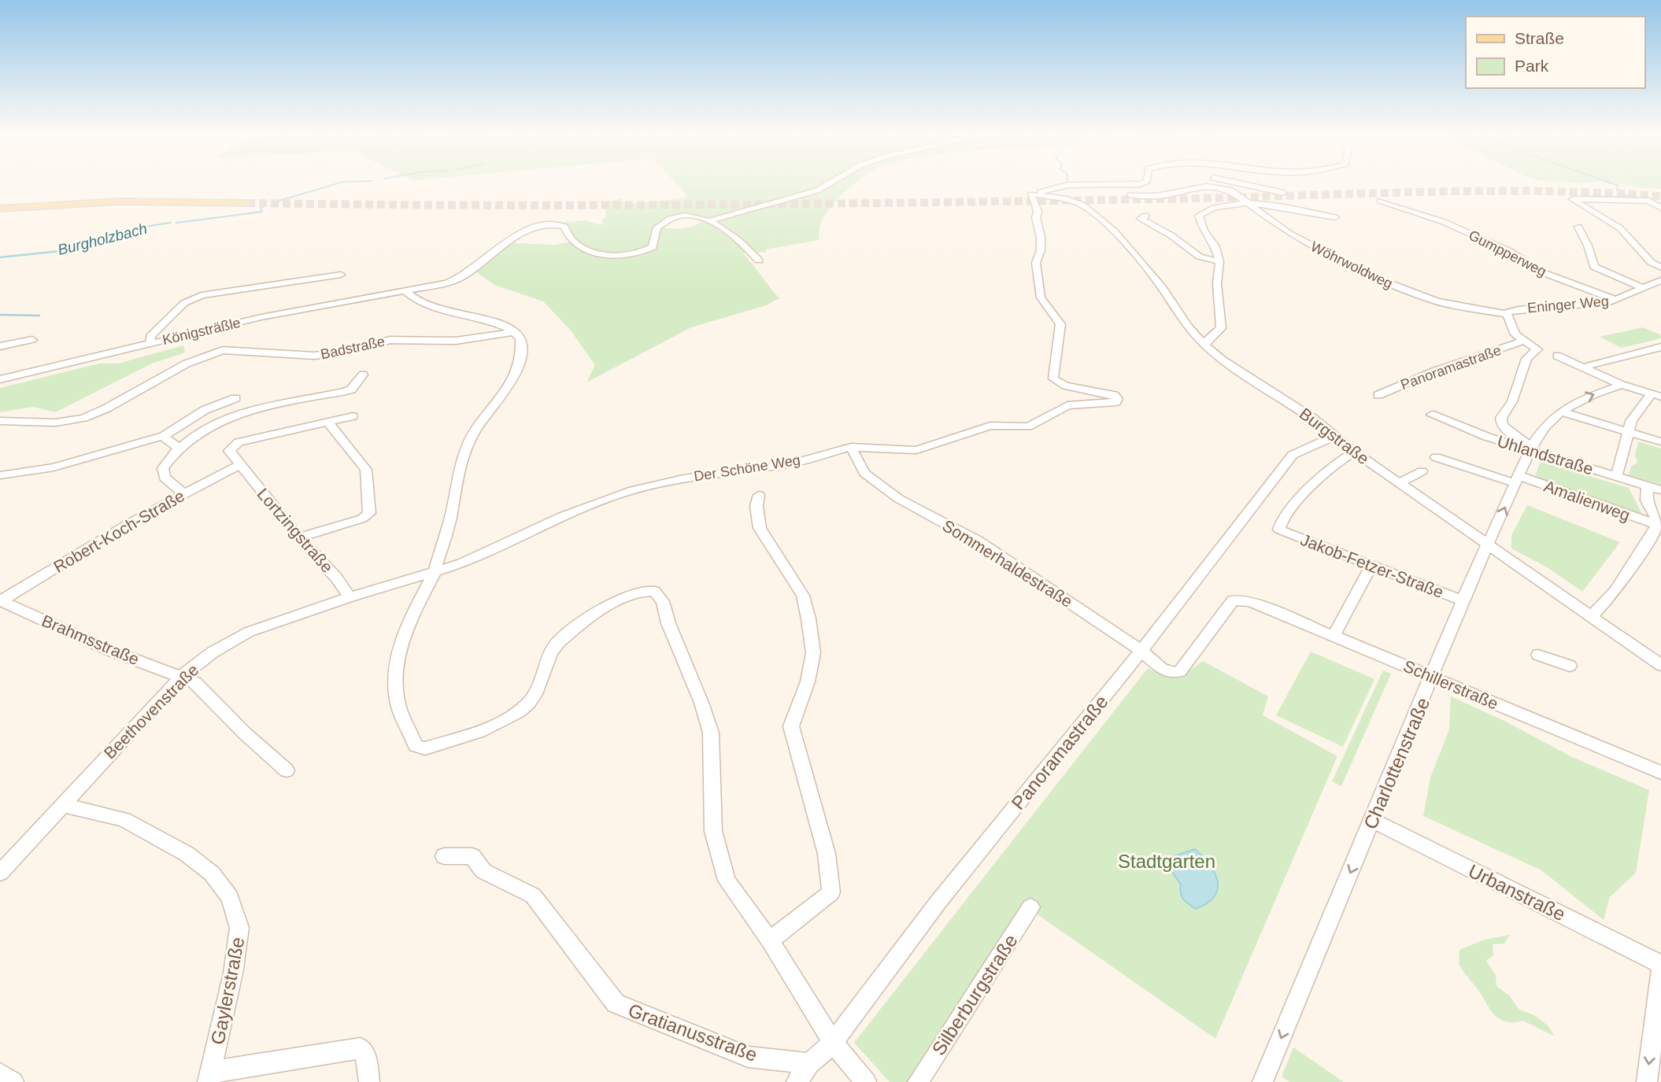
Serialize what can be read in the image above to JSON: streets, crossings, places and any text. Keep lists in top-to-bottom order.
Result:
{
  "streets": {
    "street": [
      "Gumpperweg",
      "Wöhrwoldweg",
      "Eninger Weg",
      "Königsträßle",
      "Badstraße",
      "Panoramastraße",
      "Burgstraße",
      "Uhlandstraße",
      "Der Schöne Weg",
      "Amalienweg",
      "Lortzingstraße",
      "Robert-Koch-Straße",
      "Sommerhaldestraße",
      "Jakob-Fetzer-Straße",
      "Brahmsstraße",
      "Schillerstraße",
      "Beethovenstraße",
      "Charlottenstraße",
      "Urbanstraße",
      "Gaylerstraße",
      "Silberburgstraße",
      "Gratianusstraße"
    ]
  },
  "crossings": [
    ["Gumpperweg", "Eninger Weg"],
    ["Wöhrwoldweg", "Eninger Weg"],
    ["Eninger Weg", "Panoramastraße"],
    ["Königsträßle", "Badstraße"],
    ["Panoramastraße", "Burgstraße"],
    ["Panoramastraße", "Sommerhaldestraße"],
    ["Panoramastraße", "Gratianusstraße"],
    ["Burgstraße", "Der Schöne Weg"],
    ["Burgstraße", "Jakob-Fetzer-Straße"],
    ["Burgstraße", "Charlottenstraße"],
    ["Uhlandstraße", "Charlottenstraße"],
    ["Der Schöne Weg", "Sommerhaldestraße"],
    ["Der Schöne Weg", "Beethovenstraße"],
    ["Amalienweg", "Charlottenstraße"],
    ["Lortzingstraße", "Robert-Koch-Straße"],
    ["Lortzingstraße", "Beethovenstraße"],
    ["Robert-Koch-Straße", "Brahmsstraße"],
    ["Sommerhaldestraße", "Schillerstraße"],
    ["Jakob-Fetzer-Straße", "Charlottenstraße"],
    ["Brahmsstraße", "Beethovenstraße"],
    ["Schillerstraße", "Charlottenstraße"],
    ["Beethovenstraße", "Gaylerstraße"],
    ["Charlottenstraße", "Urbanstraße"]
  ],
  "water": ["Burgholzbach"],
  "parks": ["Stadtgarten"],
  "legend": ["Straße", "Park"]
}
